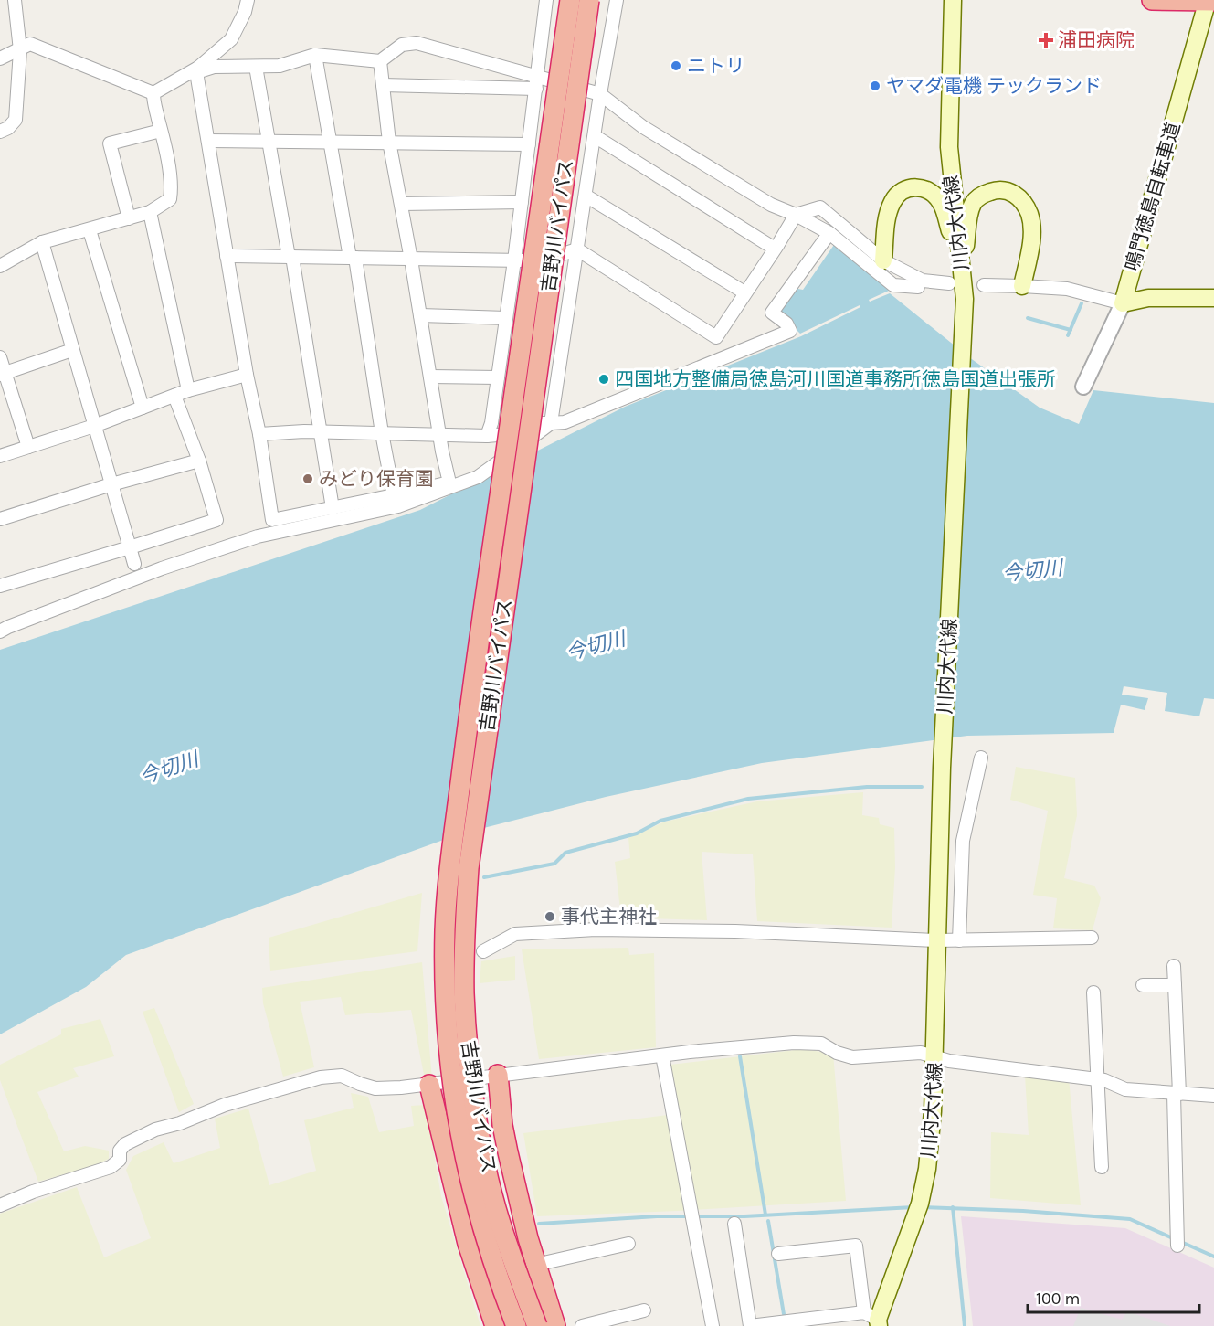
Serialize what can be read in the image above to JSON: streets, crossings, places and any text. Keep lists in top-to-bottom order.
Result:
{
  "streets": {
    "highway": ["吉野川バイパス"],
    "main road": ["鳴門徳島自転車道", "川内大代線"]
  },
  "water": ["今切川"],
  "places": {
    "health": ["浦田病院"],
    "other": [
      "ニトリ",
      "ヤマダ電機 テックランド",
      "四国地方整備局徳島河川国道事務所徳島国道出張所",
      "みどり保育園",
      "事代主神社"
    ]
  },
  "scale_bar": "100 m"
}
